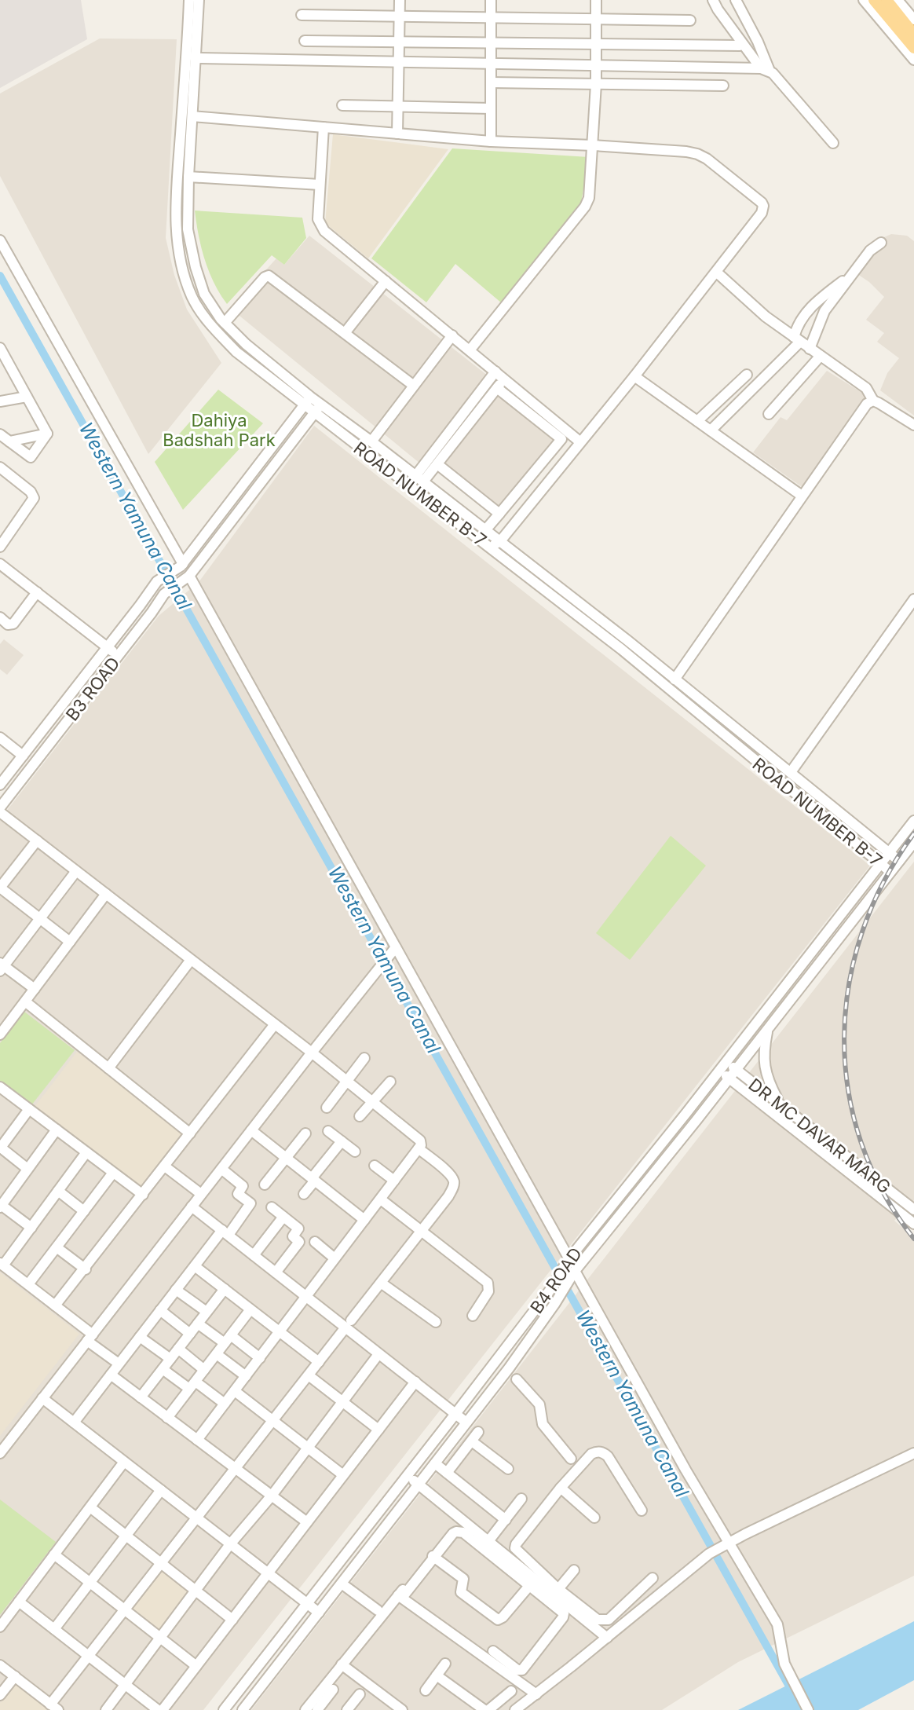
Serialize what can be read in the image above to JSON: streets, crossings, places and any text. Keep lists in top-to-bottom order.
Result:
{
  "streets": {
    "street": [
      "ROAD NUMBER B-7",
      "B3 ROAD",
      "DR MC DAVAR MARG",
      "B4 ROAD"
    ]
  },
  "crossings": [
    ["ROAD NUMBER B-7", "B3 ROAD"],
    ["ROAD NUMBER B-7", "B4 ROAD"],
    ["DR MC DAVAR MARG", "B4 ROAD"]
  ],
  "water": ["Western Yamuna Canal"],
  "parks": ["Dahiya Badshah Park"]
}
